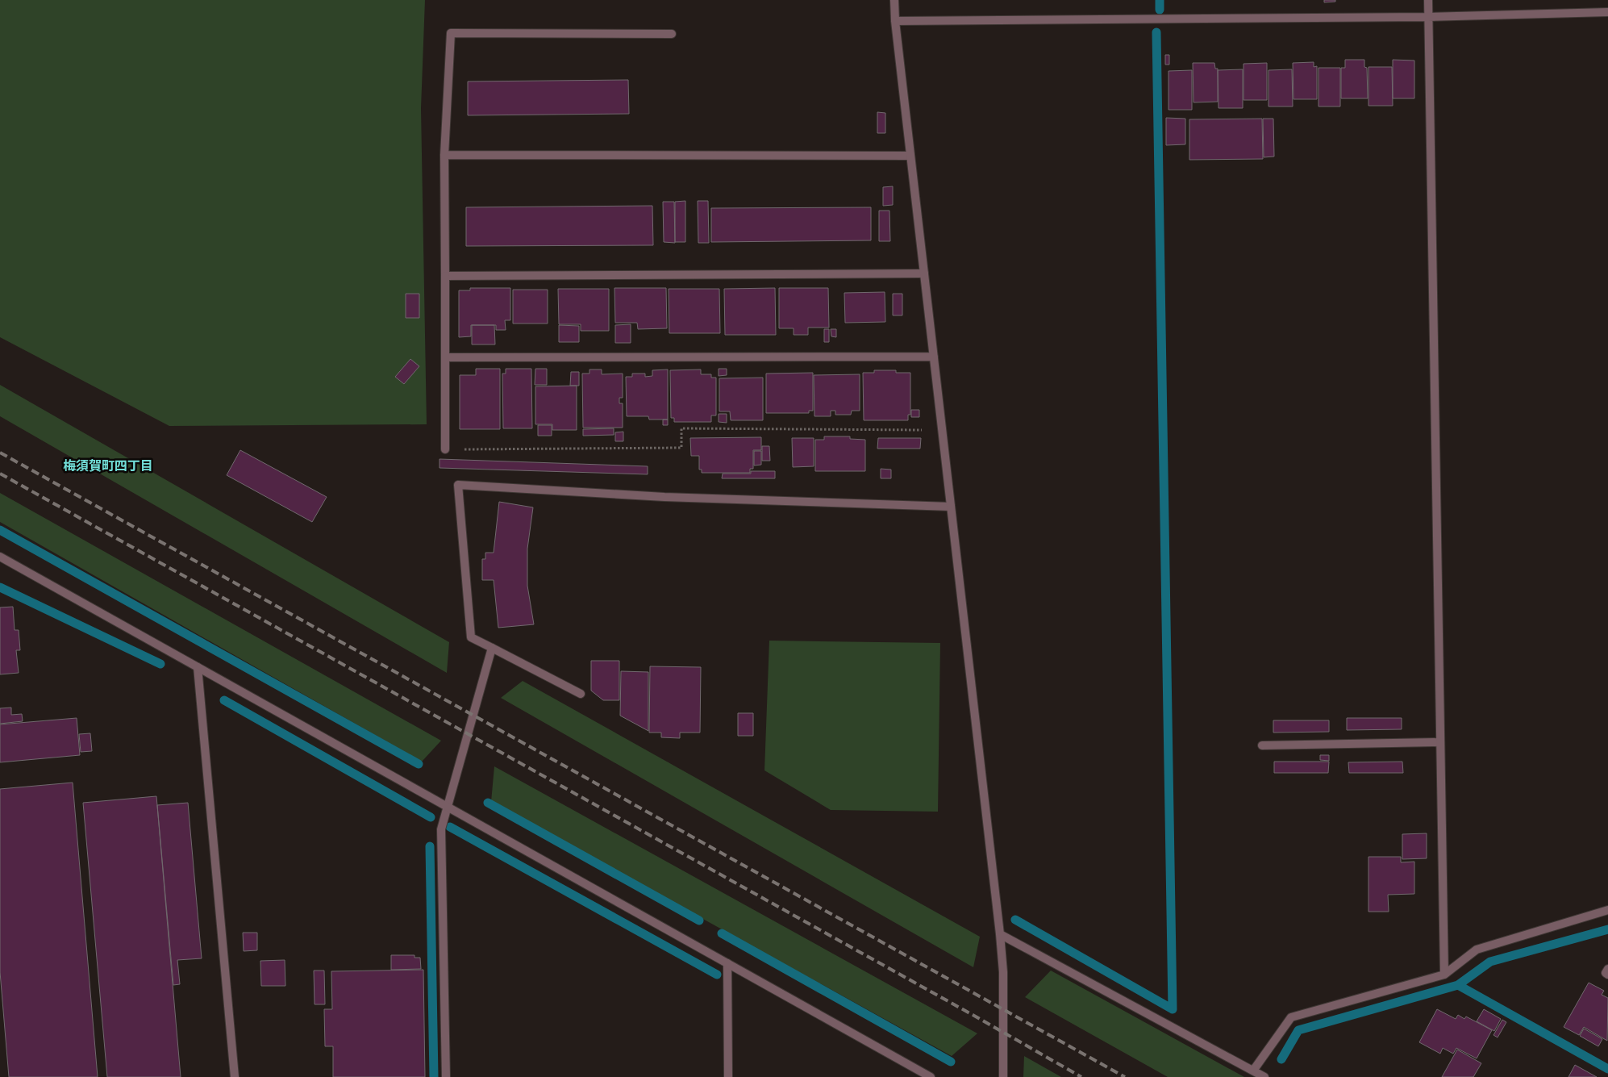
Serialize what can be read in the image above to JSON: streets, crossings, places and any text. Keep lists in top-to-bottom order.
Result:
{
  "districts": ["梅須賀町四丁目"]
}
